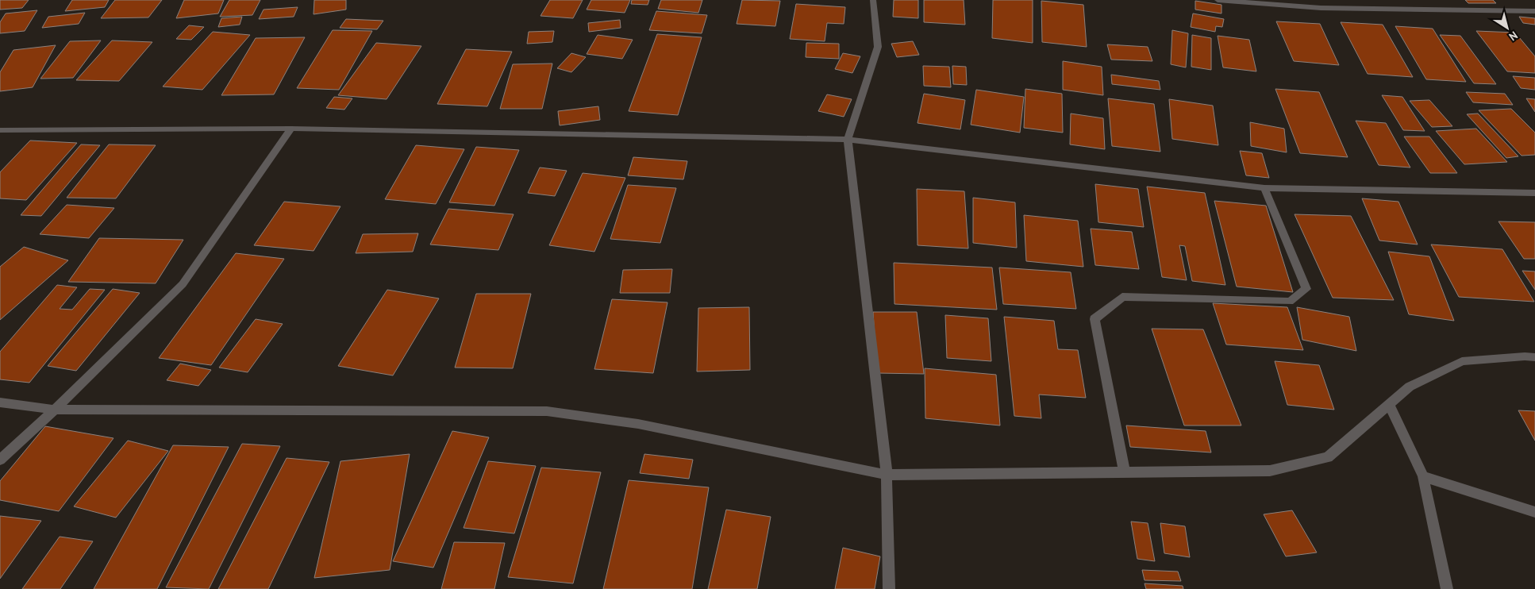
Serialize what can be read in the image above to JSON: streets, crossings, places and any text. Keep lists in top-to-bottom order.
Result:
{
  "north": "bottom right"
}
